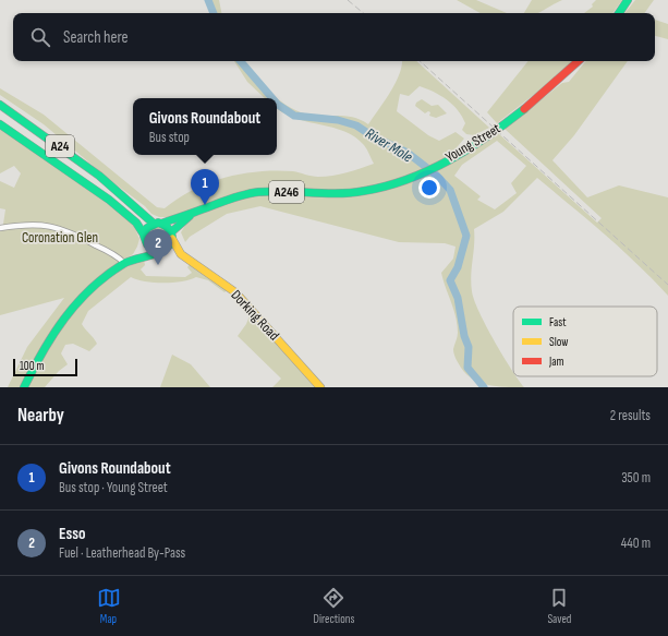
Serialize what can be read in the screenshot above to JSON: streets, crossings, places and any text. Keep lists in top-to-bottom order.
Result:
{
  "streets": {
    "main road": [
      "Young Street",
      "A24",
      "A246",
      "Dorking Road"
    ]
  },
  "crossings": [
    ["Young Street", "A24"],
    ["Young Street", "Dorking Road"],
    ["A24", "Dorking Road"]
  ],
  "water": ["River Mole"],
  "parks": ["Coronation Glen"],
  "legend": ["Fast", "Slow", "Jam"],
  "scale_bar": "100 m",
  "page": {
    "search": "Search here",
    "popup": ["Givons Roundabout", "Bus stop"],
    "pins": ["1", "2"],
    "scale": "100 m",
    "heading": ["Nearby", "2 results"],
    "list": [
      {
        "mark": "1",
        "name": "Givons Roundabout",
        "note": "Bus stop · Young Street",
        "value": "350 m"
      },
      {
        "mark": "2",
        "name": "Esso",
        "note": "Fuel · Leatherhead By-Pass",
        "value": "440 m"
      }
    ],
    "nav": ["Map", "Directions", "Saved"]
  }
}
